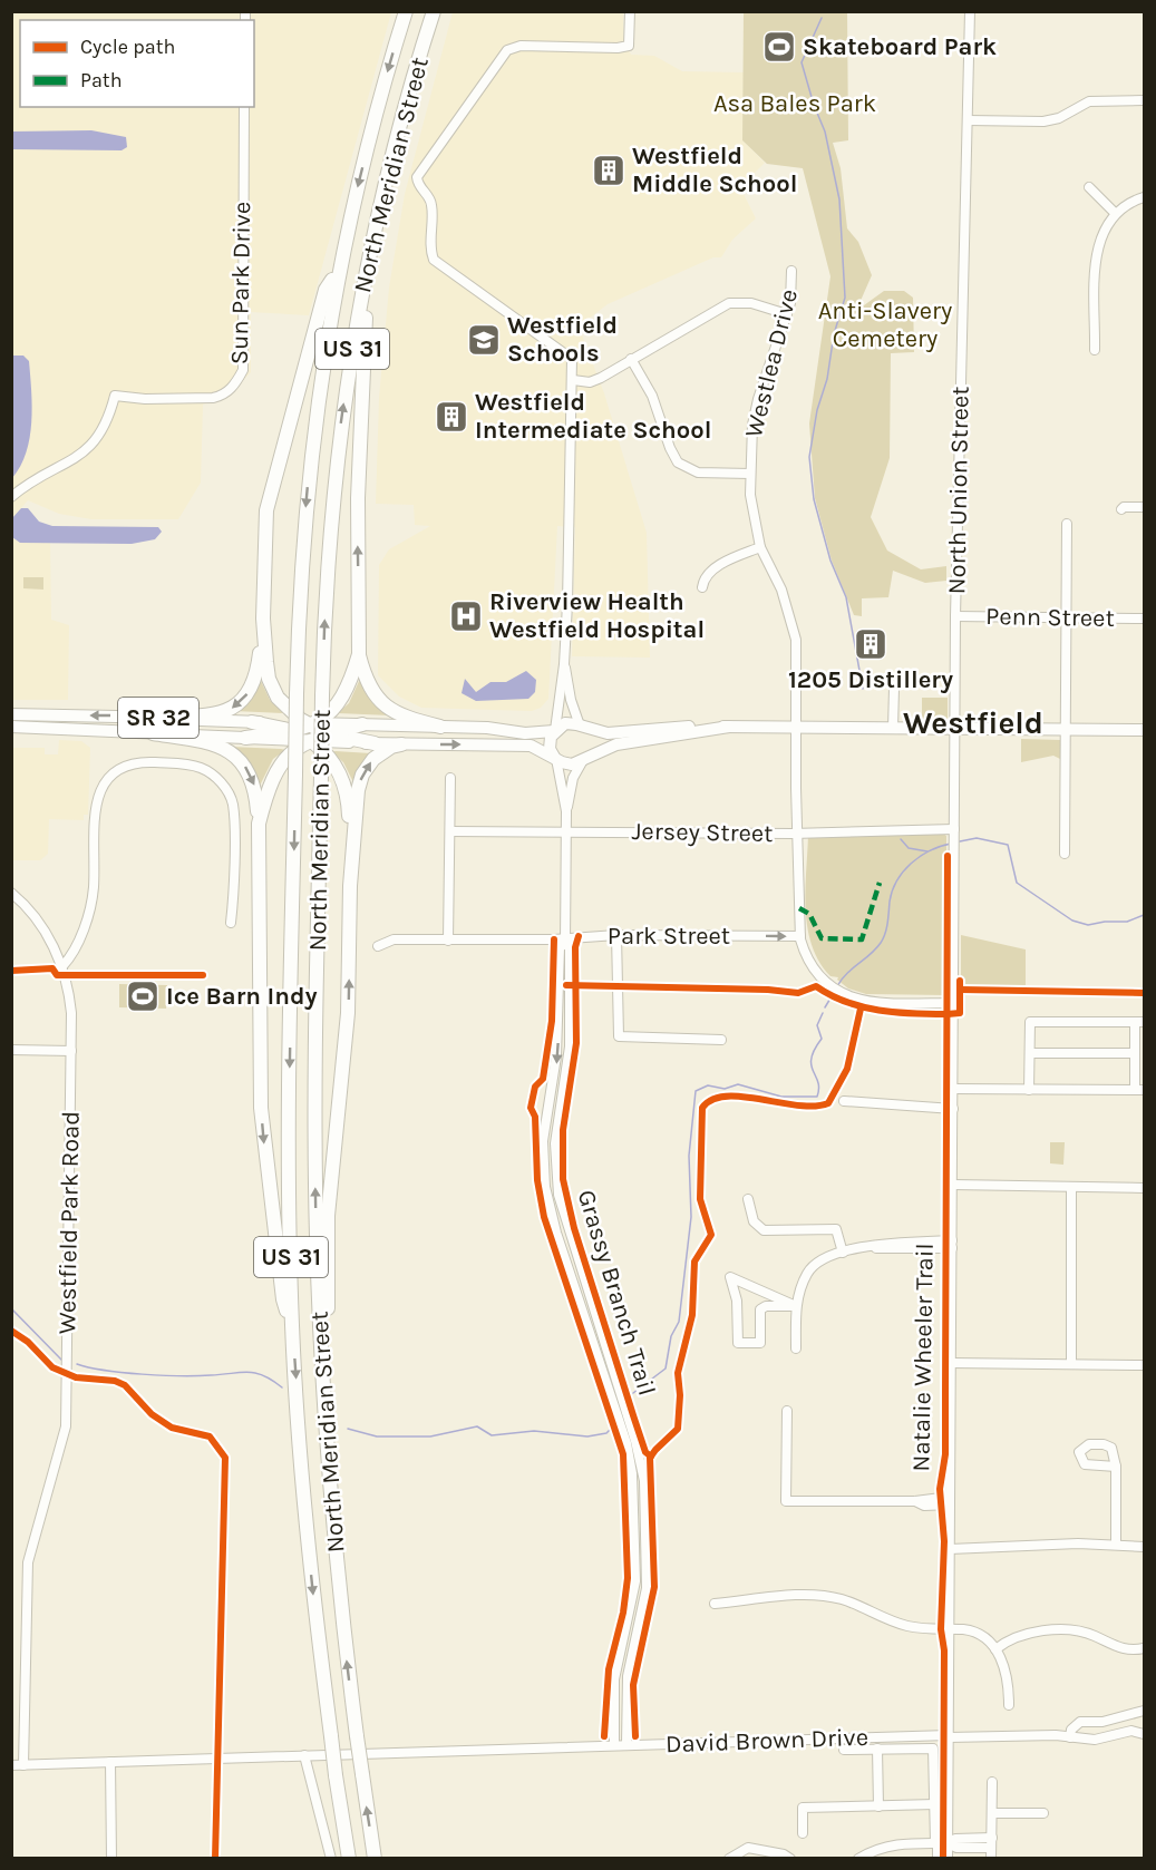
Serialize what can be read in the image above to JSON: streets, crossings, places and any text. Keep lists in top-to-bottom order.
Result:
{
  "streets": {
    "highway": ["North Meridian Street", "US 31"],
    "main road": ["SR 32"],
    "street": [
      "Sun Park Drive",
      "Westlea Drive",
      "North Union Street",
      "Penn Street",
      "Jersey Street",
      "Park Street",
      "Westfield Park Road",
      "David Brown Drive"
    ],
    "cycle path": ["Grassy Branch Trail", "Natalie Wheeler Trail"]
  },
  "crossings": [
    ["Westlea Drive", "Jersey Street"],
    ["Westlea Drive", "Park Street"],
    ["North Union Street", "Penn Street"],
    ["North Union Street", "Jersey Street"],
    ["North Union Street", "David Brown Drive"],
    ["Westfield Park Road", "David Brown Drive"]
  ],
  "one_way": ["Park Street"],
  "districts": ["Westfield"],
  "parks": ["Asa Bales Park", "Anti-Slavery Cemetery"],
  "places": {
    "sports": ["Skateboard Park", "Ice Barn Indy"],
    "building": ["Westfield Middle School", "Westfield Intermediate School", "1205 Distillery"],
    "school or university": ["Westfield Schools"],
    "hospital": ["Riverview Health Westfield Hospital"]
  },
  "legend": ["Cycle path", "Path"]
}
